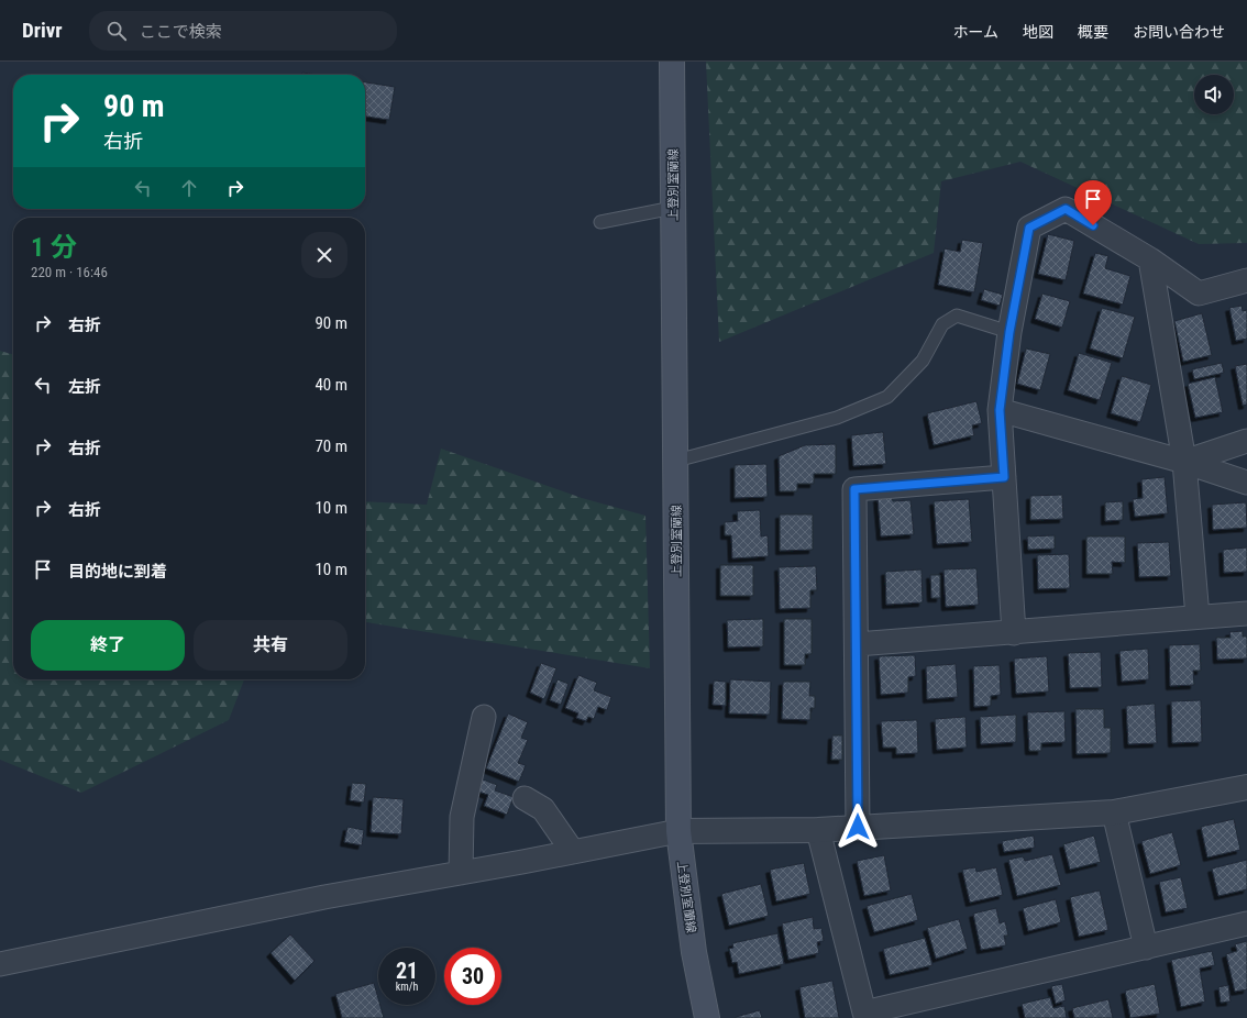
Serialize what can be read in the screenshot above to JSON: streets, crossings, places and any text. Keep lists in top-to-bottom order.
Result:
{
  "streets": {
    "main road": ["上登別室蘭線"]
  },
  "page": {
    "header": "Drivr",
    "search": "ここで検索",
    "nav": [
      "ホーム",
      "地図",
      "概要",
      "お問い合わせ"
    ],
    "turn": ["90 m", "右折"],
    "heading": ["1 分", "220 m · 16:46"],
    "list": [
      {
        "name": "右折",
        "value": "90 m"
      },
      {
        "name": "左折",
        "value": "40 m"
      },
      {
        "name": "右折",
        "value": "70 m"
      },
      {
        "name": "右折",
        "value": "10 m"
      },
      {
        "name": "目的地に到着",
        "value": "10 m"
      }
    ],
    "buttons": ["終了", "共有"],
    "speed": "21 km/h",
    "limit": "30"
  }
}
